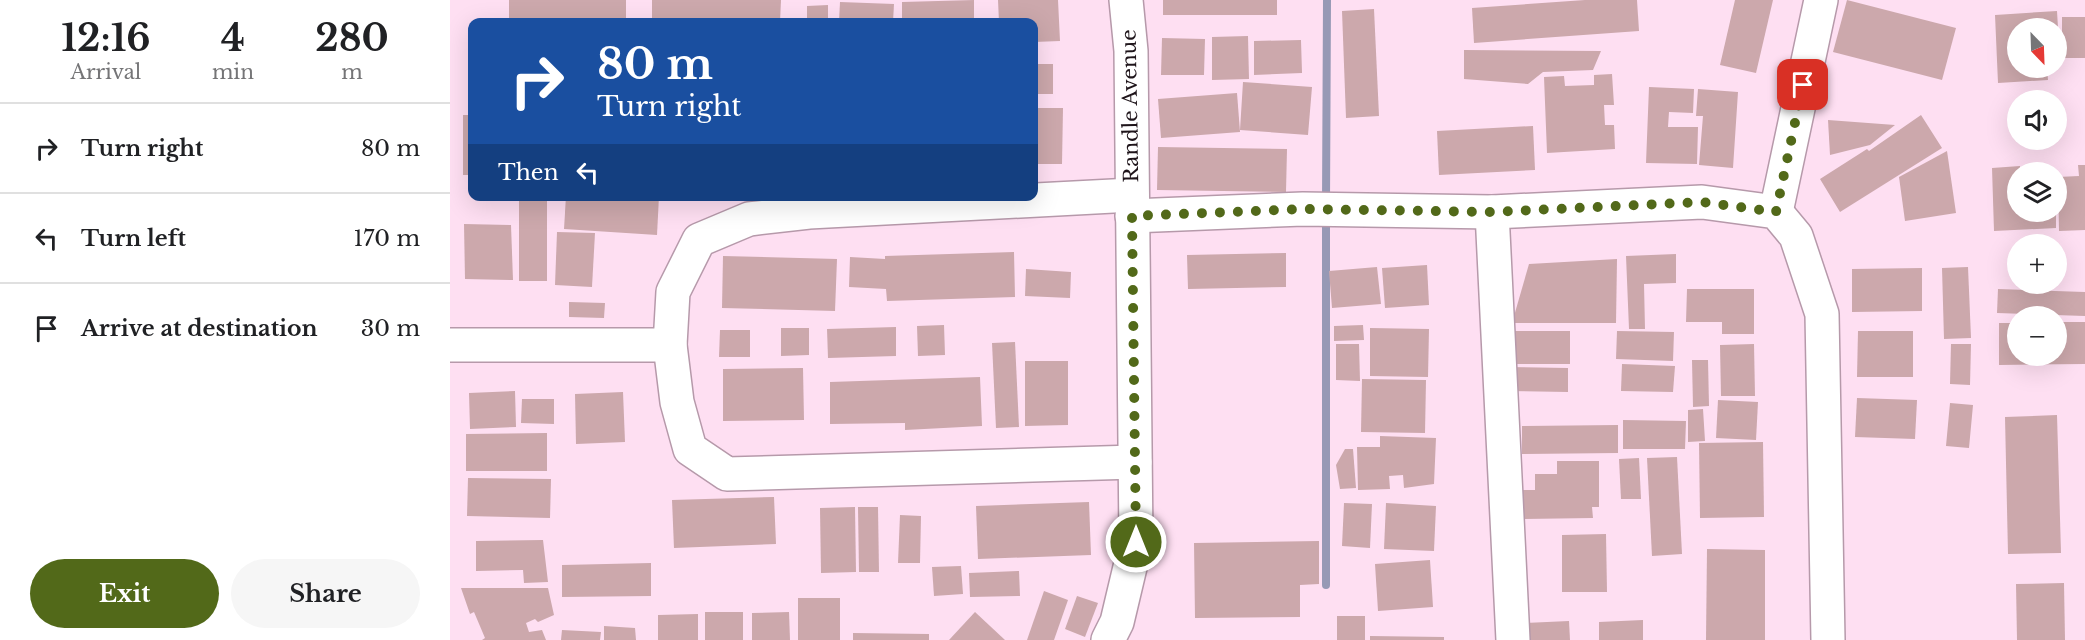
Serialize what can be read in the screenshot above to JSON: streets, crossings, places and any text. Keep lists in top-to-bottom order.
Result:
{
  "streets": {
    "street": ["Randle Avenue"]
  },
  "north": "bottom right",
  "page": {
    "eta": [
      "12:16",
      "Arrival",
      "4",
      "min",
      "280",
      "m"
    ],
    "map_buttons": ["+", "−"],
    "turn": ["80 m", "Turn right"],
    "list": [
      {
        "name": "Turn right",
        "value": "80 m"
      },
      {
        "name": "Turn left",
        "value": "170 m"
      },
      {
        "name": "Arrive at destination",
        "value": "30 m"
      }
    ],
    "then": "Then",
    "buttons": ["Exit", "Share"]
  }
}
